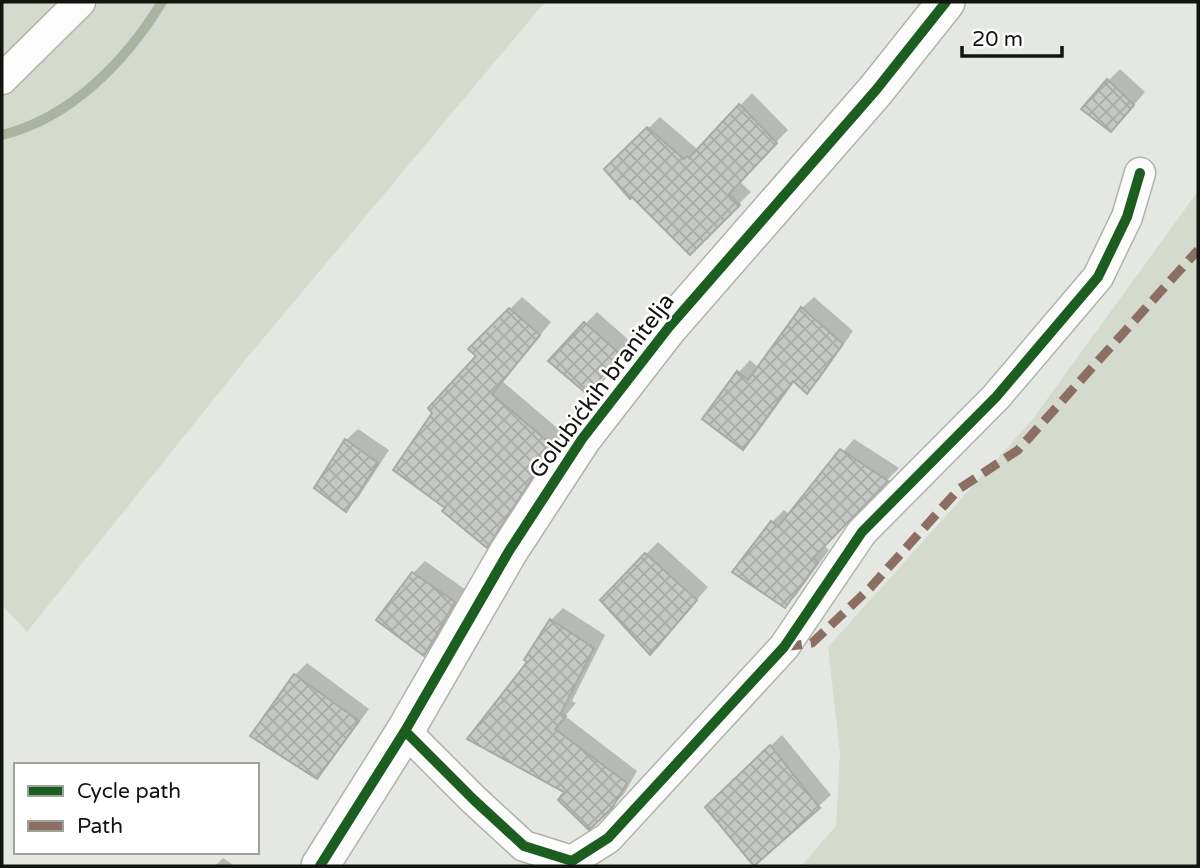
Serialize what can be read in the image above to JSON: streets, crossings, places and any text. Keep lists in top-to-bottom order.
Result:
{
  "streets": {
    "street": ["Golubićkih branitelja"]
  },
  "legend": ["Cycle path", "Path"],
  "scale_bar": "20 m"
}
